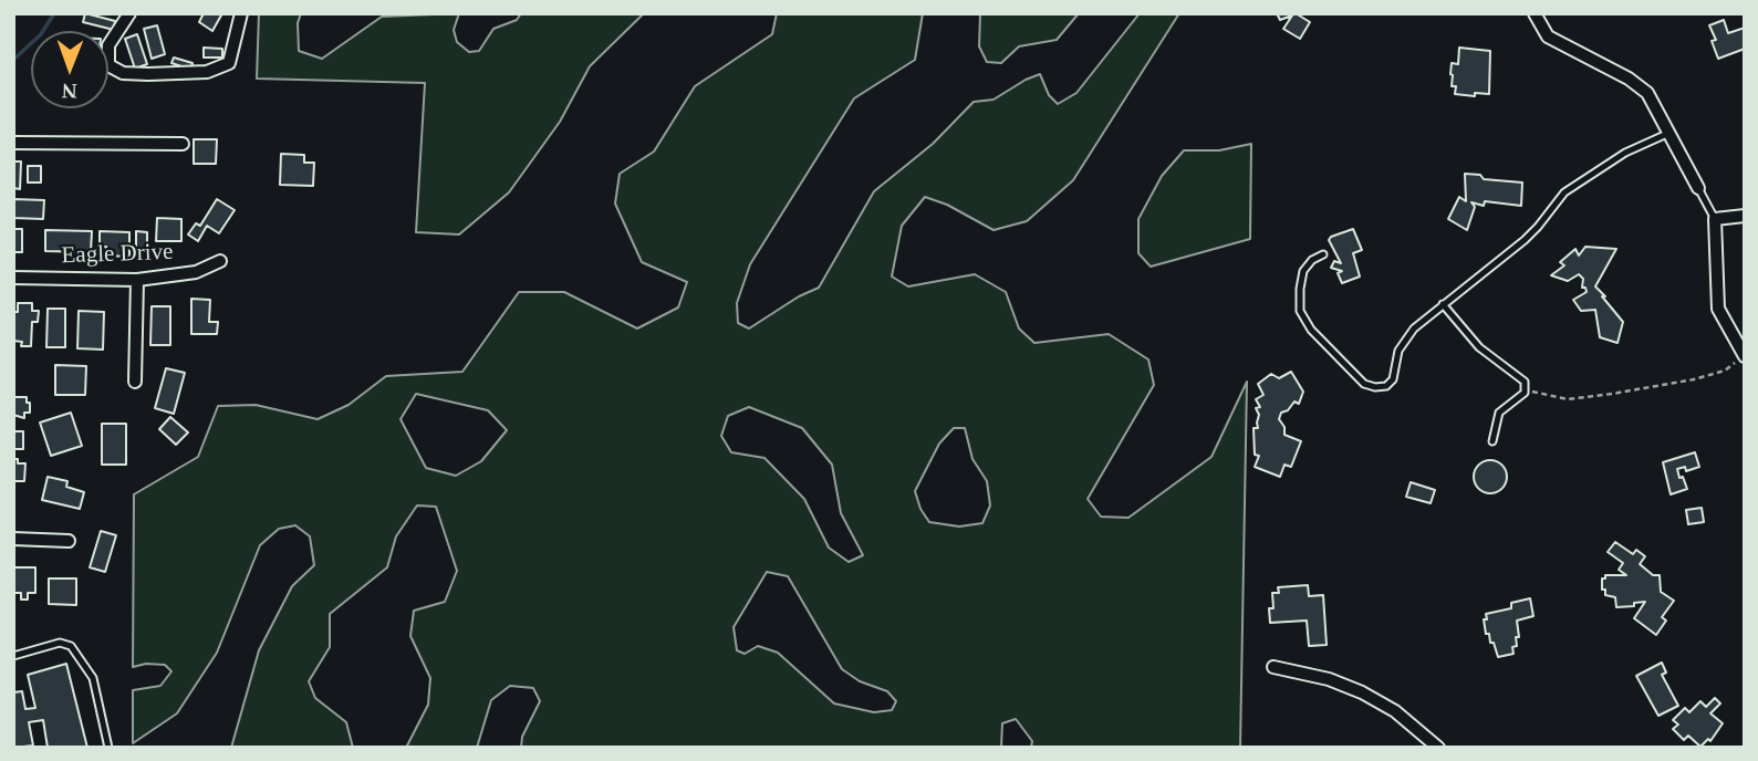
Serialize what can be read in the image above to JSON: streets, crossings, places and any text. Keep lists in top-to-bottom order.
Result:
{
  "streets": {
    "street": ["Eagle Drive"]
  },
  "north": "bottom"
}
